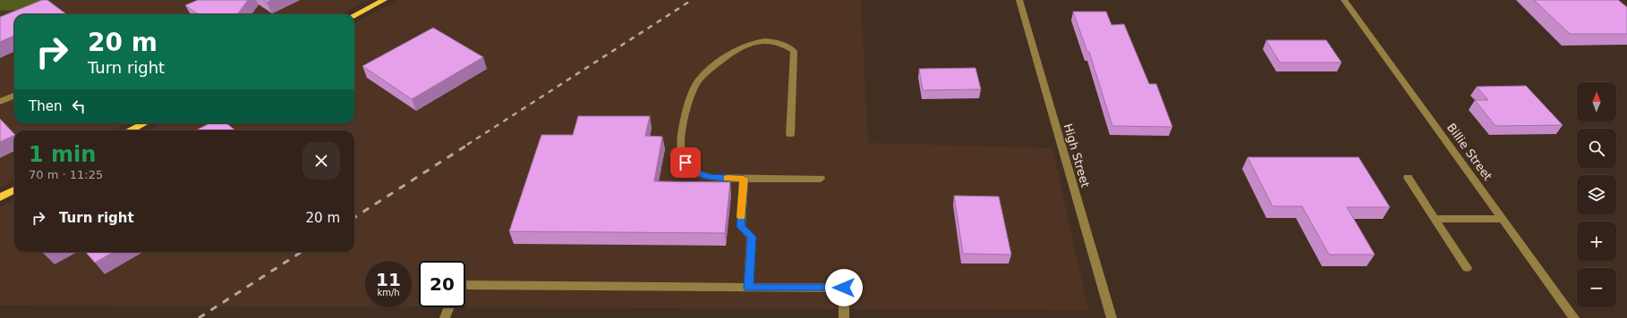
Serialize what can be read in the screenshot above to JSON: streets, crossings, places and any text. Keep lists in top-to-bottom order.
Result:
{
  "streets": {
    "street": ["Billie Street", "High Street"]
  },
  "north": "top",
  "page": {
    "turn": ["20 m", "Turn right"],
    "map_buttons": ["+", "−"],
    "then": "Then",
    "heading": ["1 min", "70 m · 11:25"],
    "list": [
      {
        "name": "Turn right",
        "value": "20 m"
      }
    ],
    "speed": "11 km/h",
    "limit": "20"
  }
}
